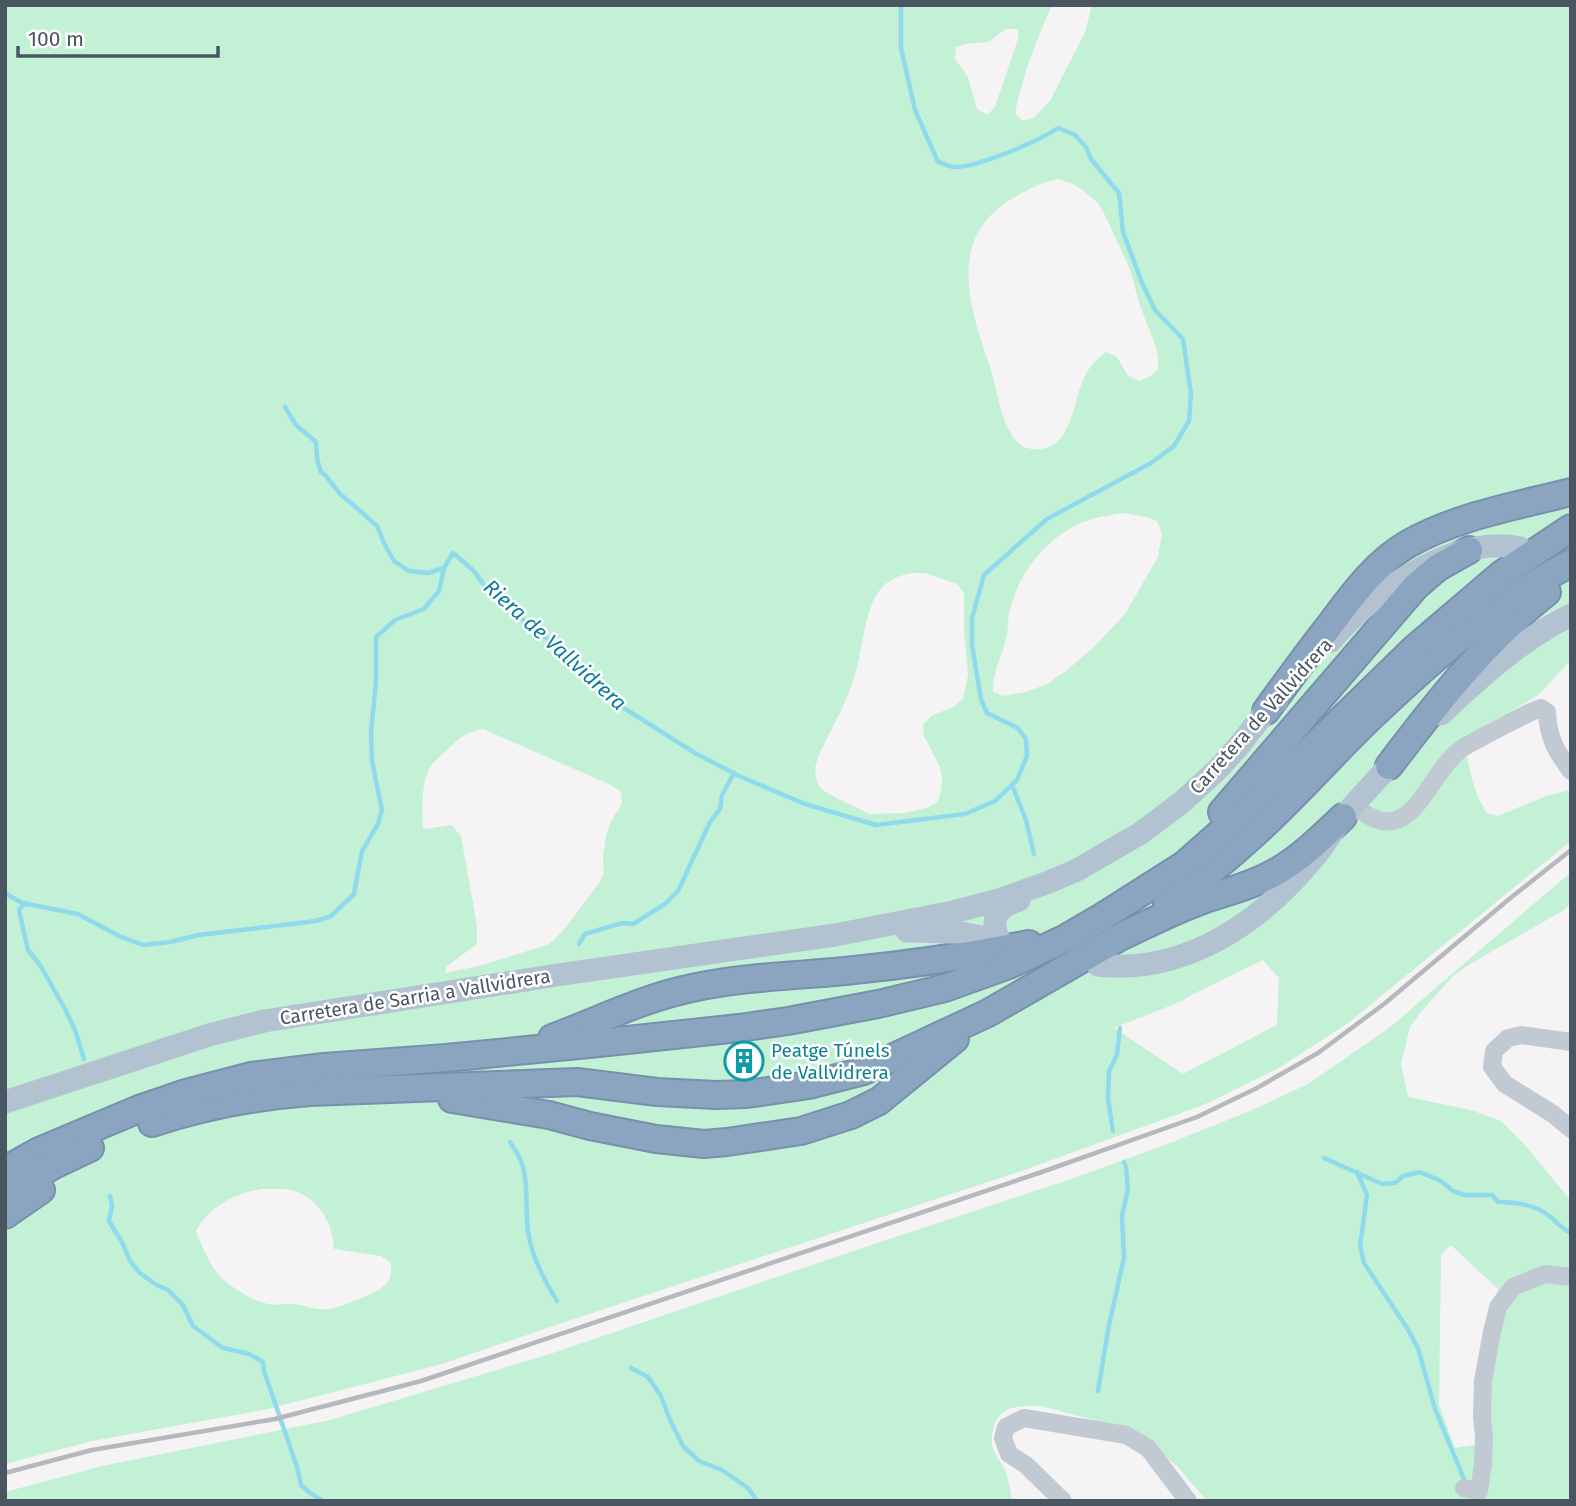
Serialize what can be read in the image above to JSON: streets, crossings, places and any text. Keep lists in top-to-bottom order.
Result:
{
  "streets": {
    "main road": ["Carretera de Vallvidrera", "Carretera de Sarria a Vallvidrera"]
  },
  "crossings": [
    ["Carretera de Vallvidrera", "Carretera de Sarria a Vallvidrera"]
  ],
  "water": ["Riera de Vallvidrera"],
  "places": {
    "building": ["Peatge Túnels de Vallvidrera"]
  },
  "scale_bar": "100 m"
}
